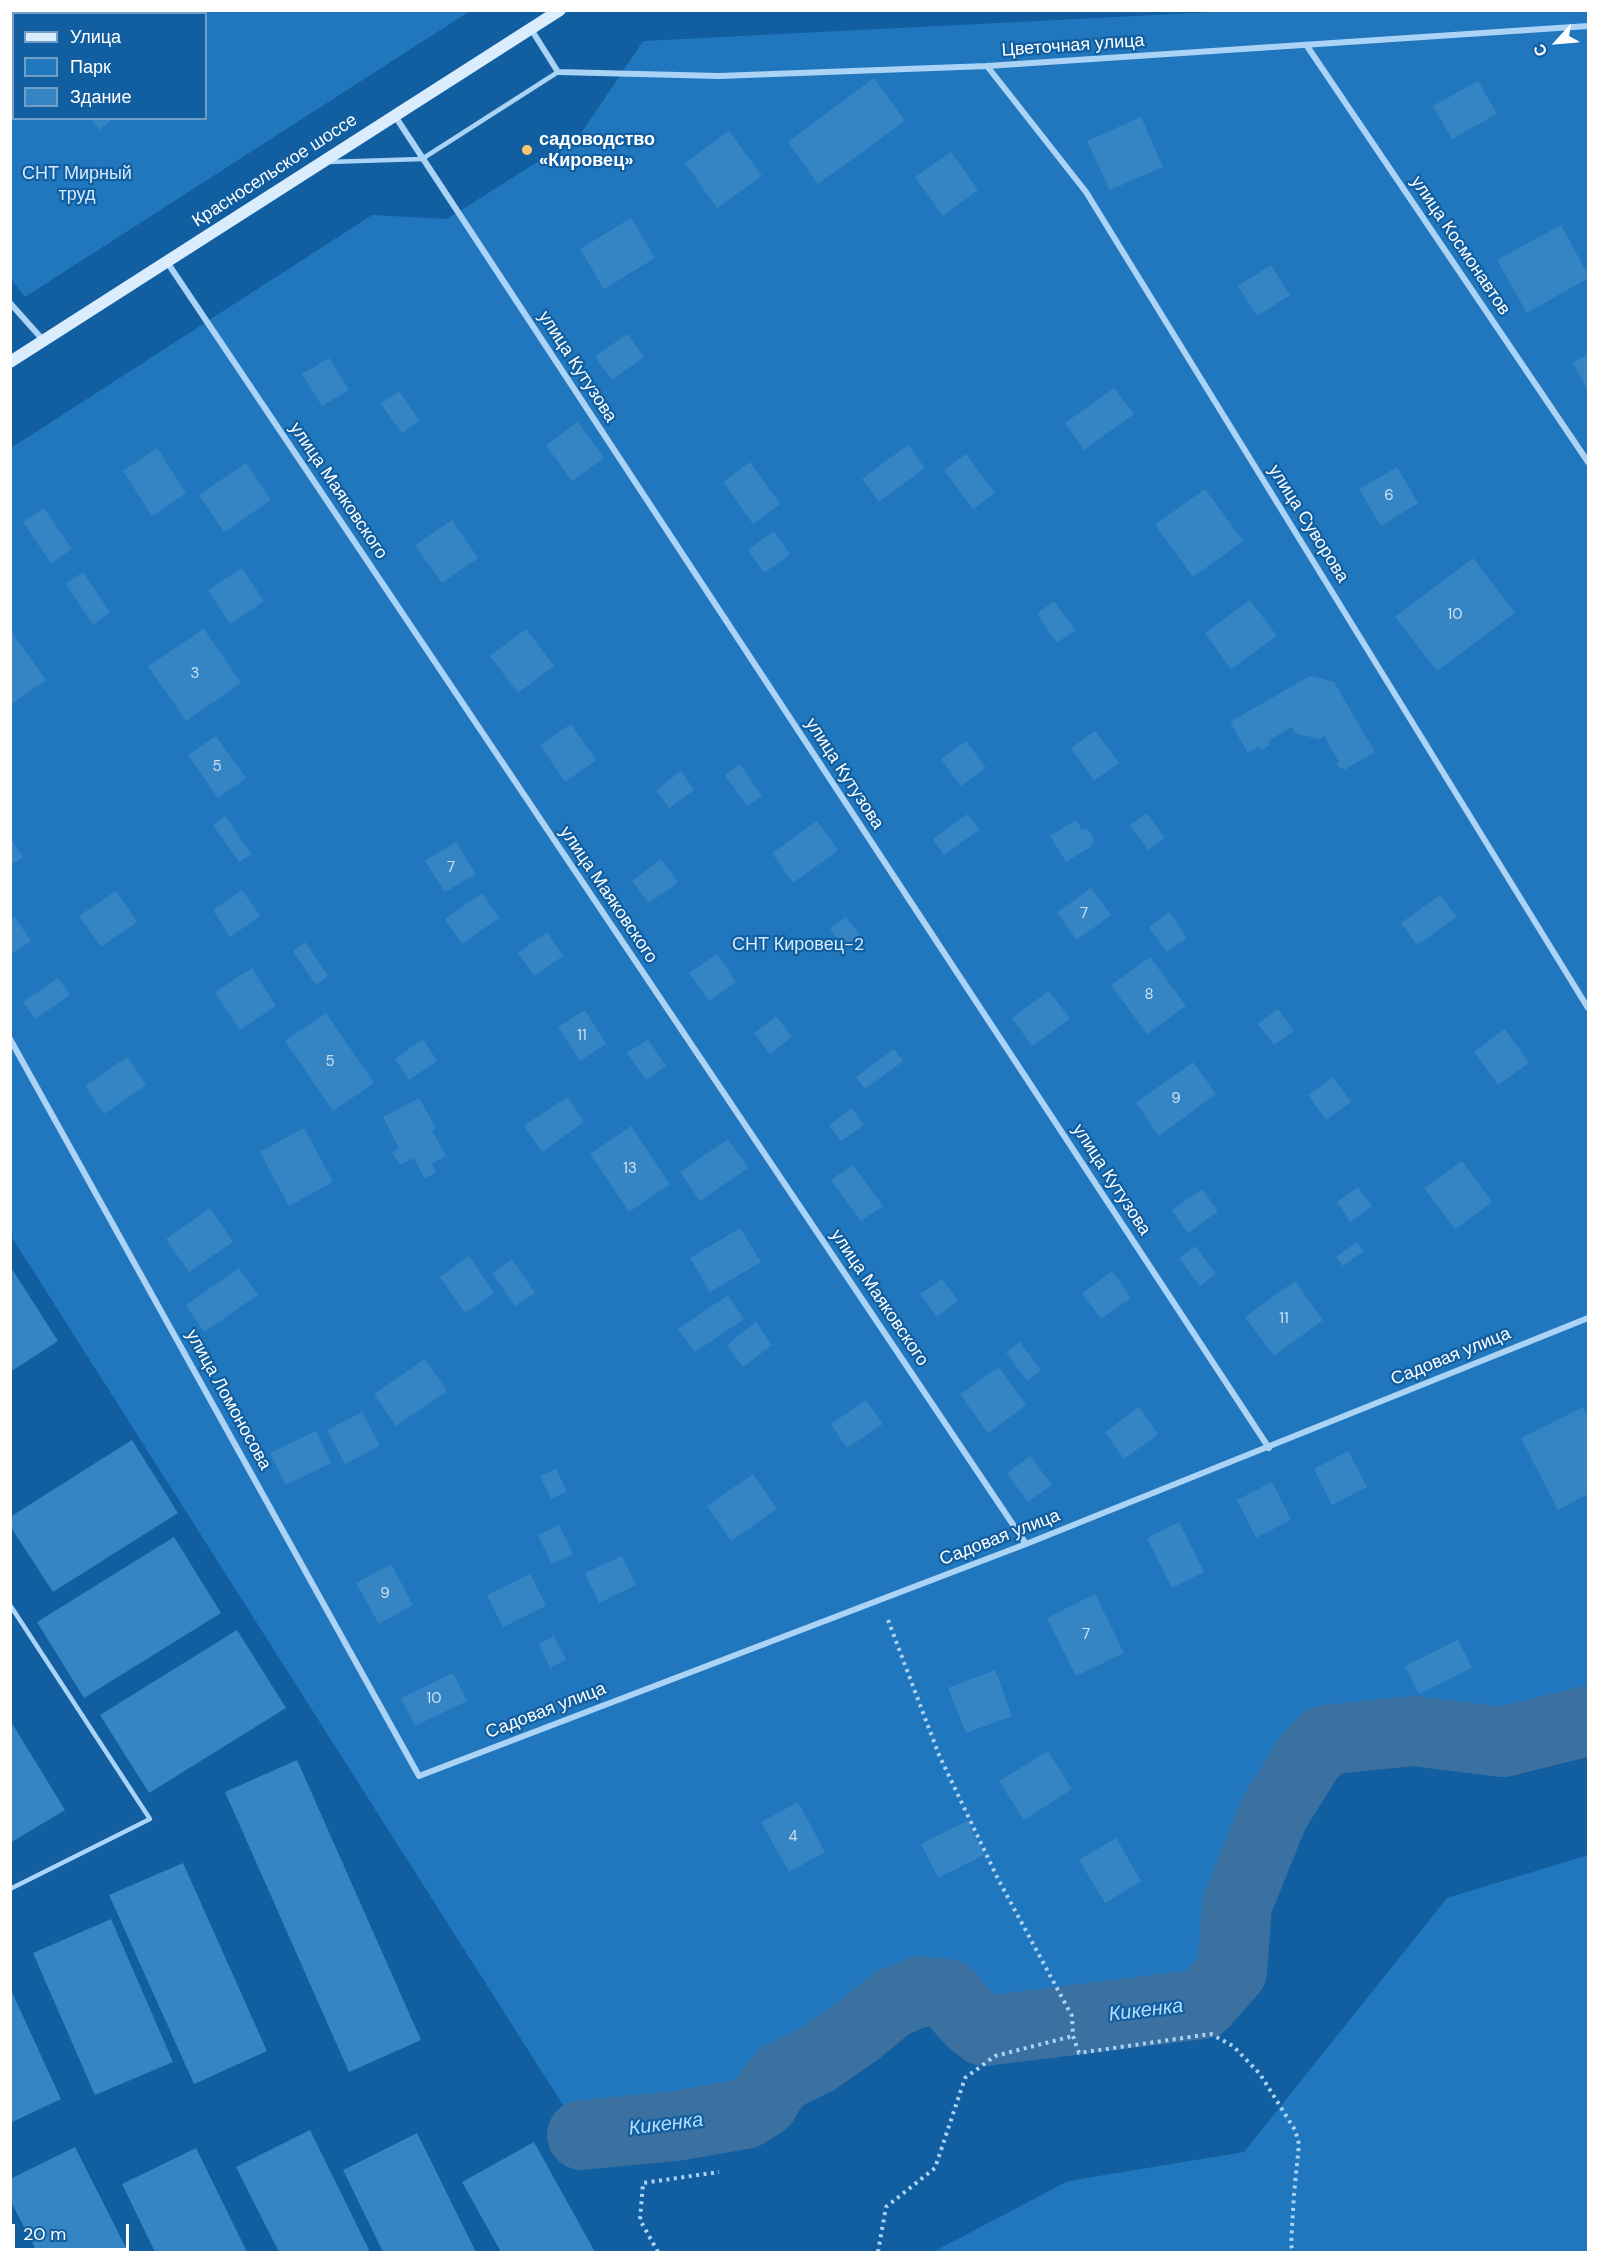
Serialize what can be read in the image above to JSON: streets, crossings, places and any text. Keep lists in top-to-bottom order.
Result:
{
  "streets": {
    "main road": ["Красносельское шоссе"],
    "street": [
      "Цветочная улица",
      "улица Космонавтов",
      "улица Кутузова",
      "улица Маяковского",
      "улица Суворова",
      "Садовая улица",
      "улица Ломоносова"
    ]
  },
  "crossings": [
    ["Цветочная улица", "улица Космонавтов"],
    ["Цветочная улица", "улица Суворова"],
    ["Красносельское шоссе", "улица Кутузова"],
    ["Красносельское шоссе", "улица Маяковского"],
    ["улица Кутузова", "Садовая улица"],
    ["улица Маяковского", "Садовая улица"],
    ["Садовая улица", "улица Ломоносова"]
  ],
  "water": ["Кикенка"],
  "parks": ["СНТ Мирный труд", "СНТ Кировец-2"],
  "places": ["садоводство «Кировец»"],
  "house_numbers": [
    "6",
    "10",
    "3",
    "5",
    "7",
    "7",
    "8",
    "11",
    "5",
    "9",
    "13",
    "11",
    "9",
    "7",
    "10",
    "4"
  ],
  "legend": ["Улица", "Парк", "Здание"],
  "scale_bar": "20 m",
  "north": "bottom left"
}
